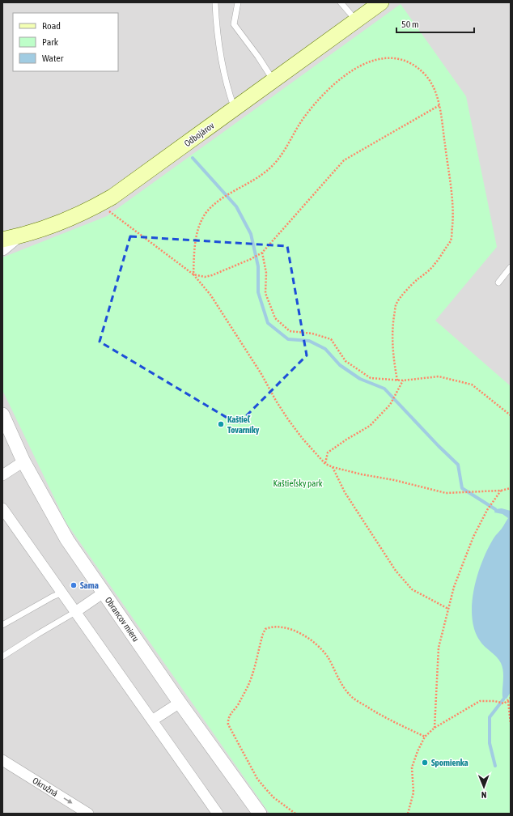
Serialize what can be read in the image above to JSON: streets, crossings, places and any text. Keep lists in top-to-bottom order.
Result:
{
  "streets": {
    "main road": ["Odbojárov"],
    "street": ["Obrancov mieru", "Okružná"]
  },
  "one_way": ["Okružná"],
  "parks": ["Kaštieľsky park"],
  "places": ["Kaštieľ Tovarníky", "Sama", "Spomienka"],
  "legend": ["Road", "Park", "Water"],
  "scale_bar": "50 m",
  "north": "bottom"
}
